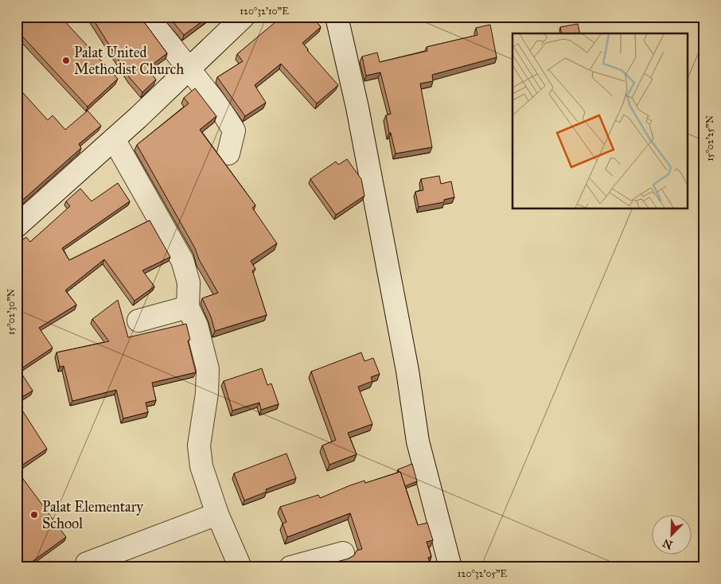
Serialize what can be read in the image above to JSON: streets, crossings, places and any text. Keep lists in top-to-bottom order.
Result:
{
  "places": ["Palat United Methodist Church", "Palat Elementary School"],
  "north": "bottom left",
  "coordinates": [
    "120°32'10\"E",
    "15°02'25\"N",
    "15°02'30\"N",
    "120°32'05\"E"
  ]
}
